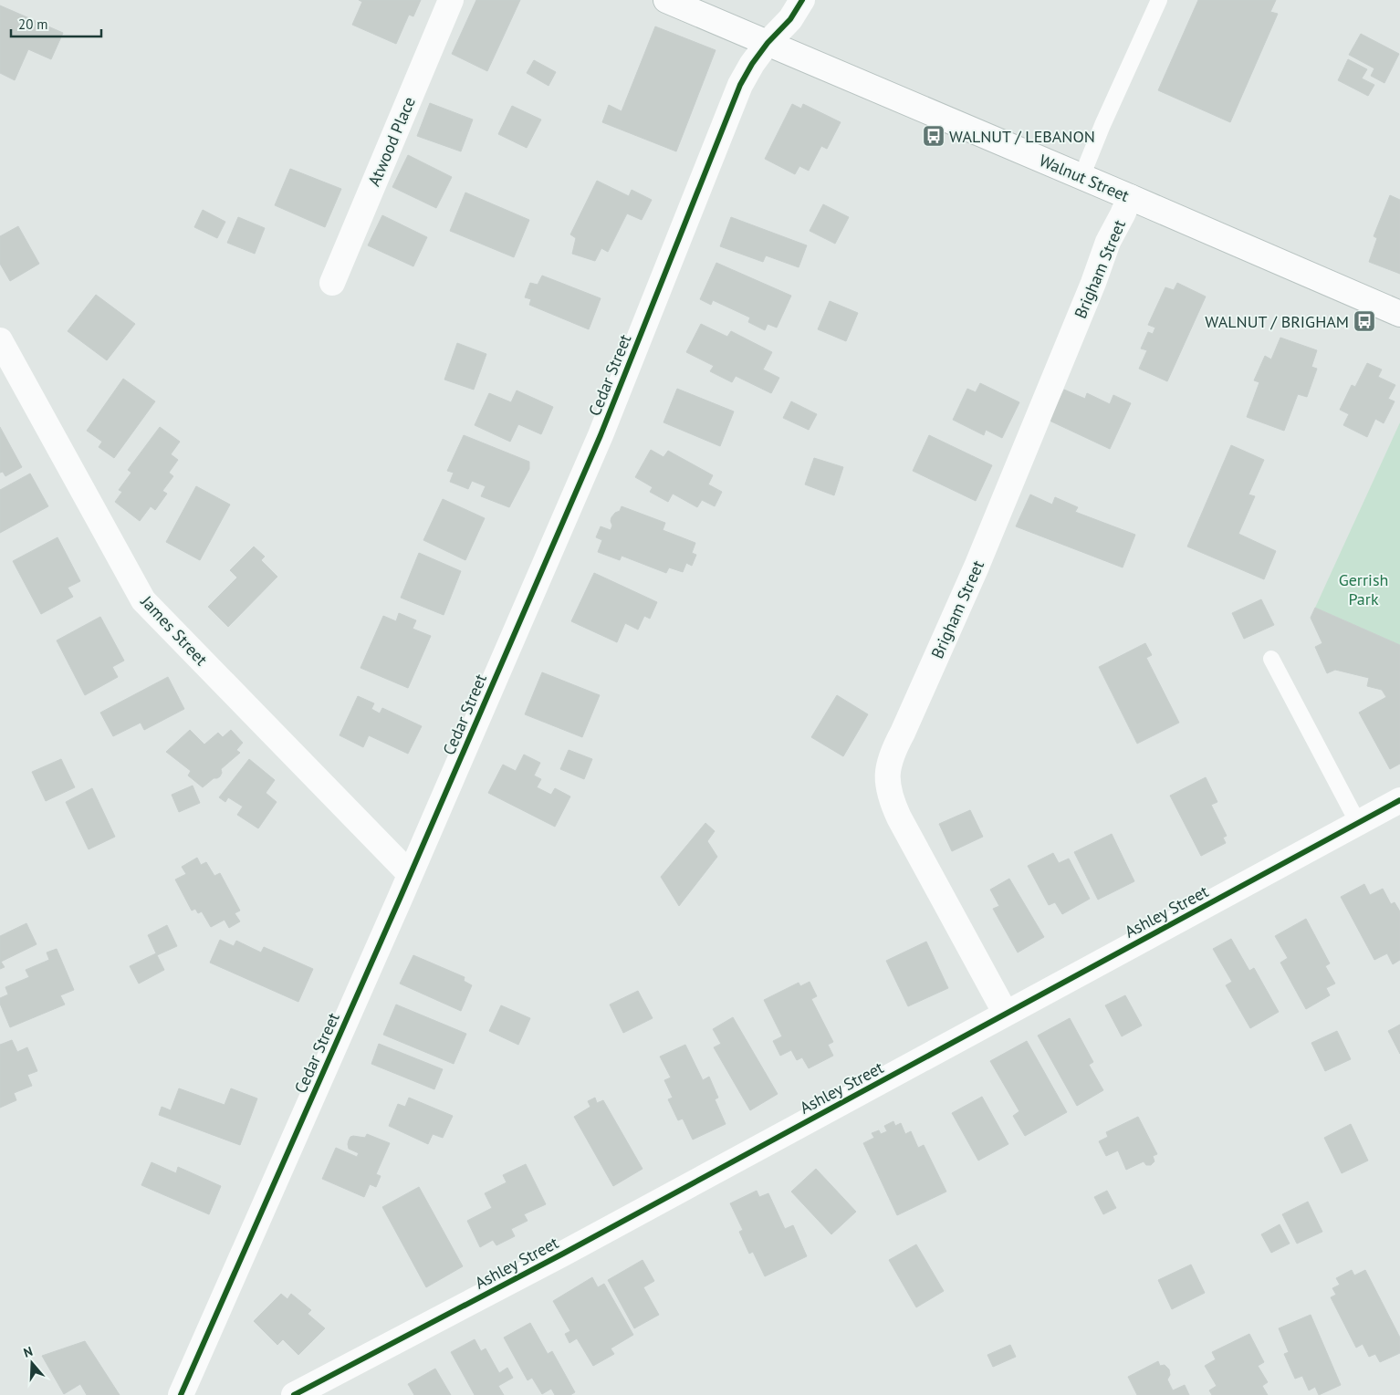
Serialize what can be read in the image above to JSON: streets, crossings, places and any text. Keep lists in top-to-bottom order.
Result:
{
  "streets": {
    "street": [
      "Atwood Place",
      "Walnut Street",
      "Brigham Street",
      "Cedar Street",
      "James Street",
      "Ashley Street"
    ]
  },
  "crossings": [
    ["Walnut Street", "Brigham Street"],
    ["Walnut Street", "Cedar Street"],
    ["Brigham Street", "Ashley Street"],
    ["Cedar Street", "James Street"]
  ],
  "parks": ["Gerrish Park"],
  "places": {
    "bus stop": ["WALNUT / LEBANON", "WALNUT / BRIGHAM"]
  },
  "scale_bar": "20 m",
  "north": "top"
}
